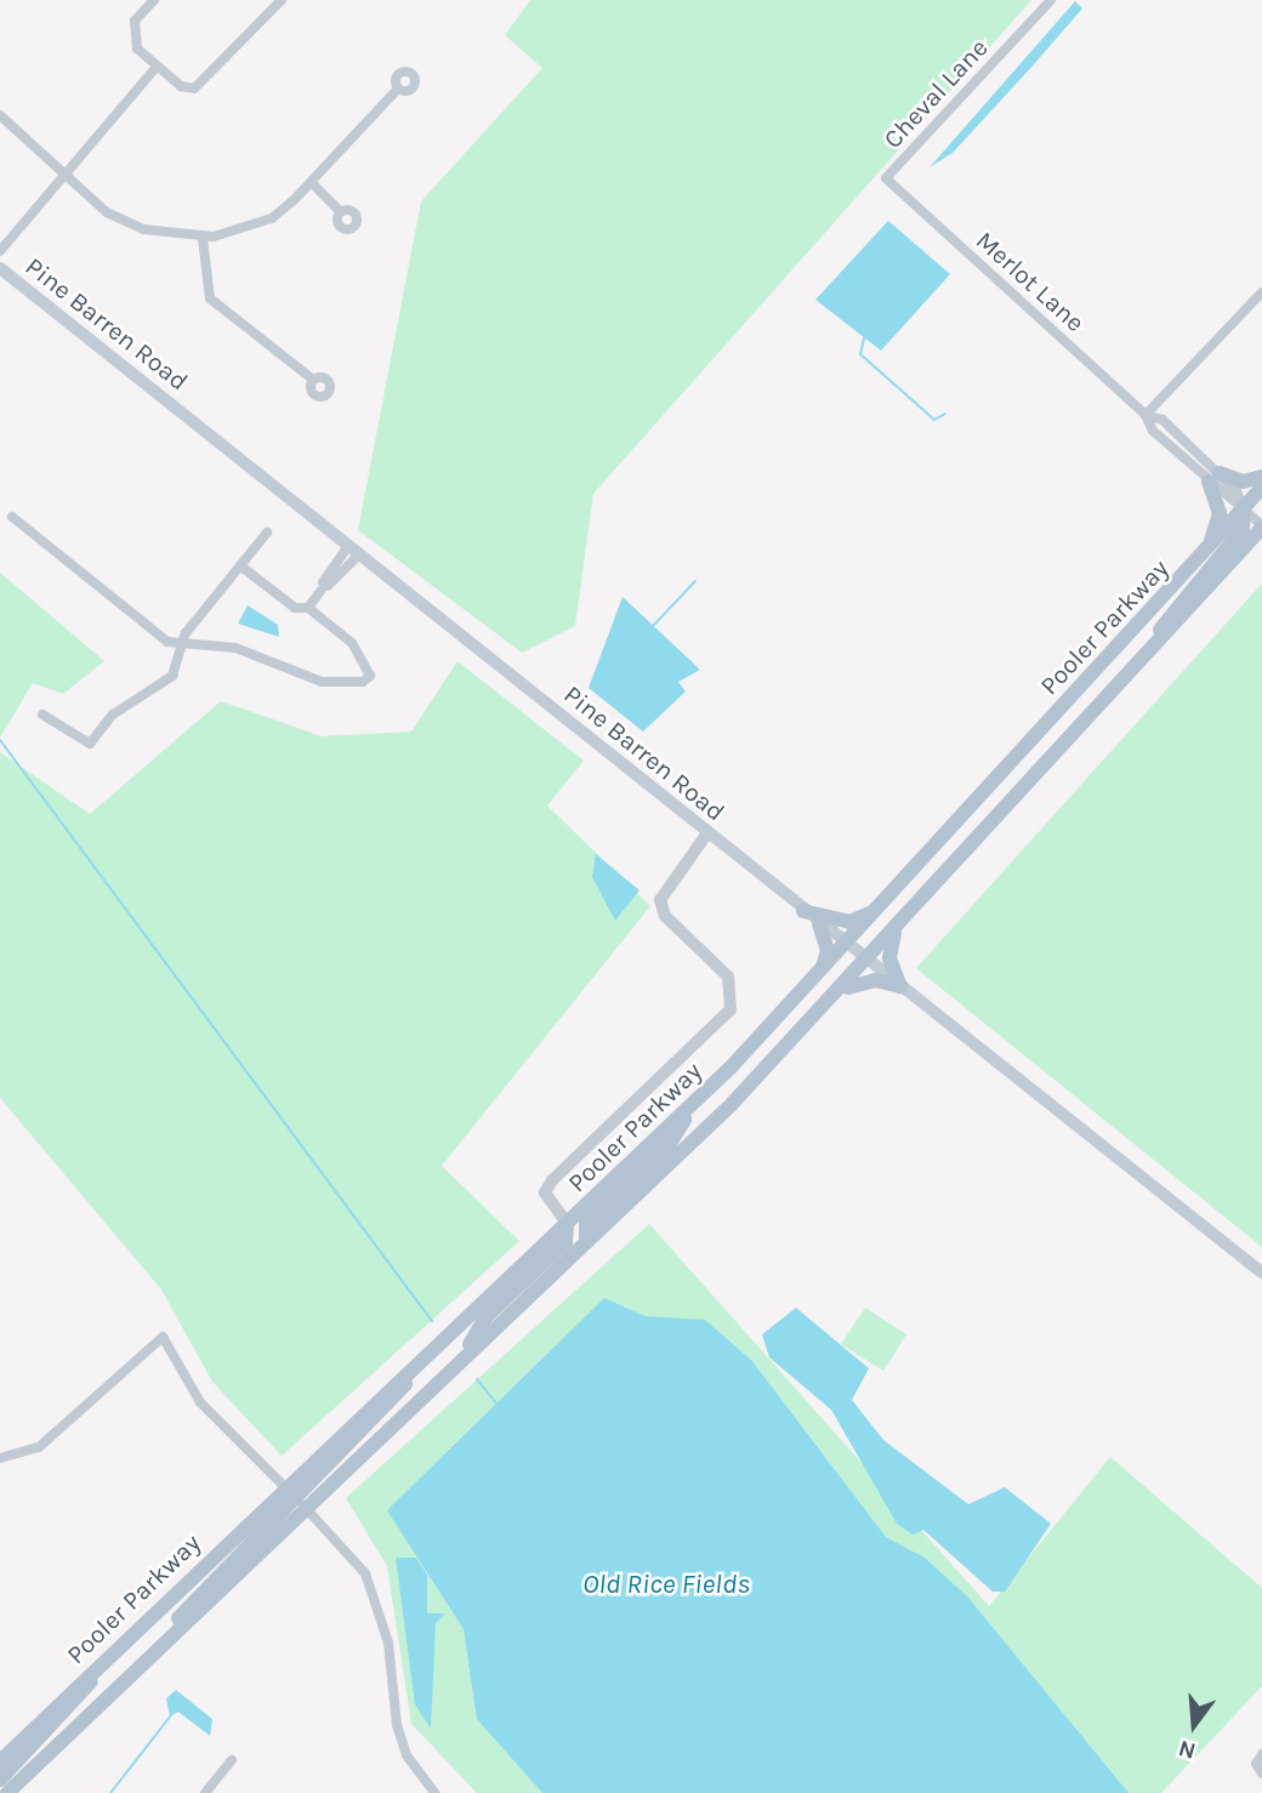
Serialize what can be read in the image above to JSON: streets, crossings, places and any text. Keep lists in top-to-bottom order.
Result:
{
  "streets": {
    "main road": ["Pine Barren Road", "Pooler Parkway"],
    "street": ["Cheval Lane", "Merlot Lane"]
  },
  "crossings": [
    ["Cheval Lane", "Merlot Lane"],
    ["Merlot Lane", "Pooler Parkway"],
    ["Pine Barren Road", "Pooler Parkway"]
  ],
  "water": ["Old Rice Fields"],
  "north": "bottom"
}
